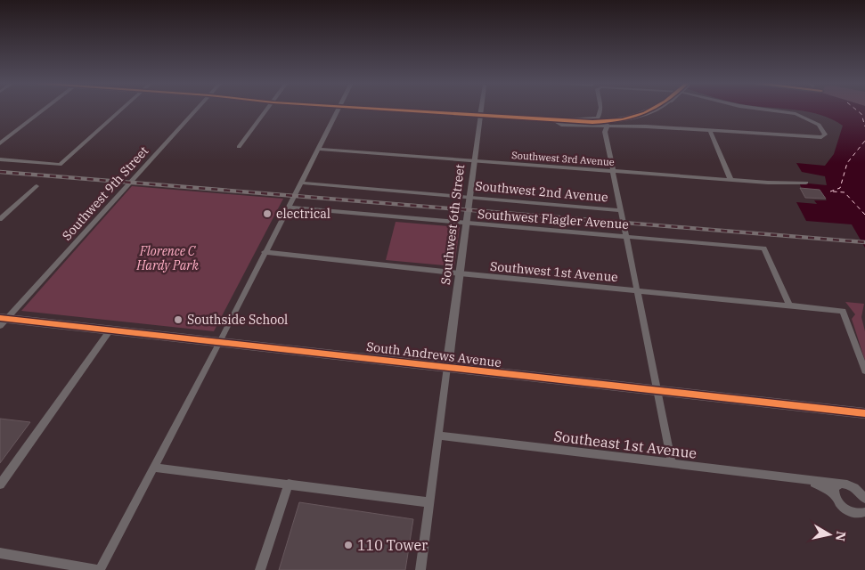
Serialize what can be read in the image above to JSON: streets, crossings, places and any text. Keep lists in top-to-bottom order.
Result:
{
  "streets": {
    "main road": ["South Andrews Avenue"],
    "street": [
      "Southwest 3rd Avenue",
      "Southwest 2nd Avenue",
      "Southwest 9th Street",
      "Southwest Flagler Avenue",
      "Southwest 6th Street",
      "Southwest 1st Avenue",
      "Southeast 1st Avenue"
    ]
  },
  "crossings": [
    ["Southwest 3rd Avenue", "Southwest 6th Street"],
    ["Southwest 2nd Avenue", "Southwest 6th Street"],
    ["Southwest 9th Street", "South Andrews Avenue"],
    ["Southwest Flagler Avenue", "Southwest 6th Street"],
    ["Southwest Flagler Avenue", "Southwest 1st Avenue"],
    ["Southwest 6th Street", "Southwest 1st Avenue"],
    ["Southwest 6th Street", "South Andrews Avenue"]
  ],
  "parks": ["Florence C Hardy Park"],
  "places": ["electrical", "Southside School", "110 Tower"],
  "north": "right"
}
